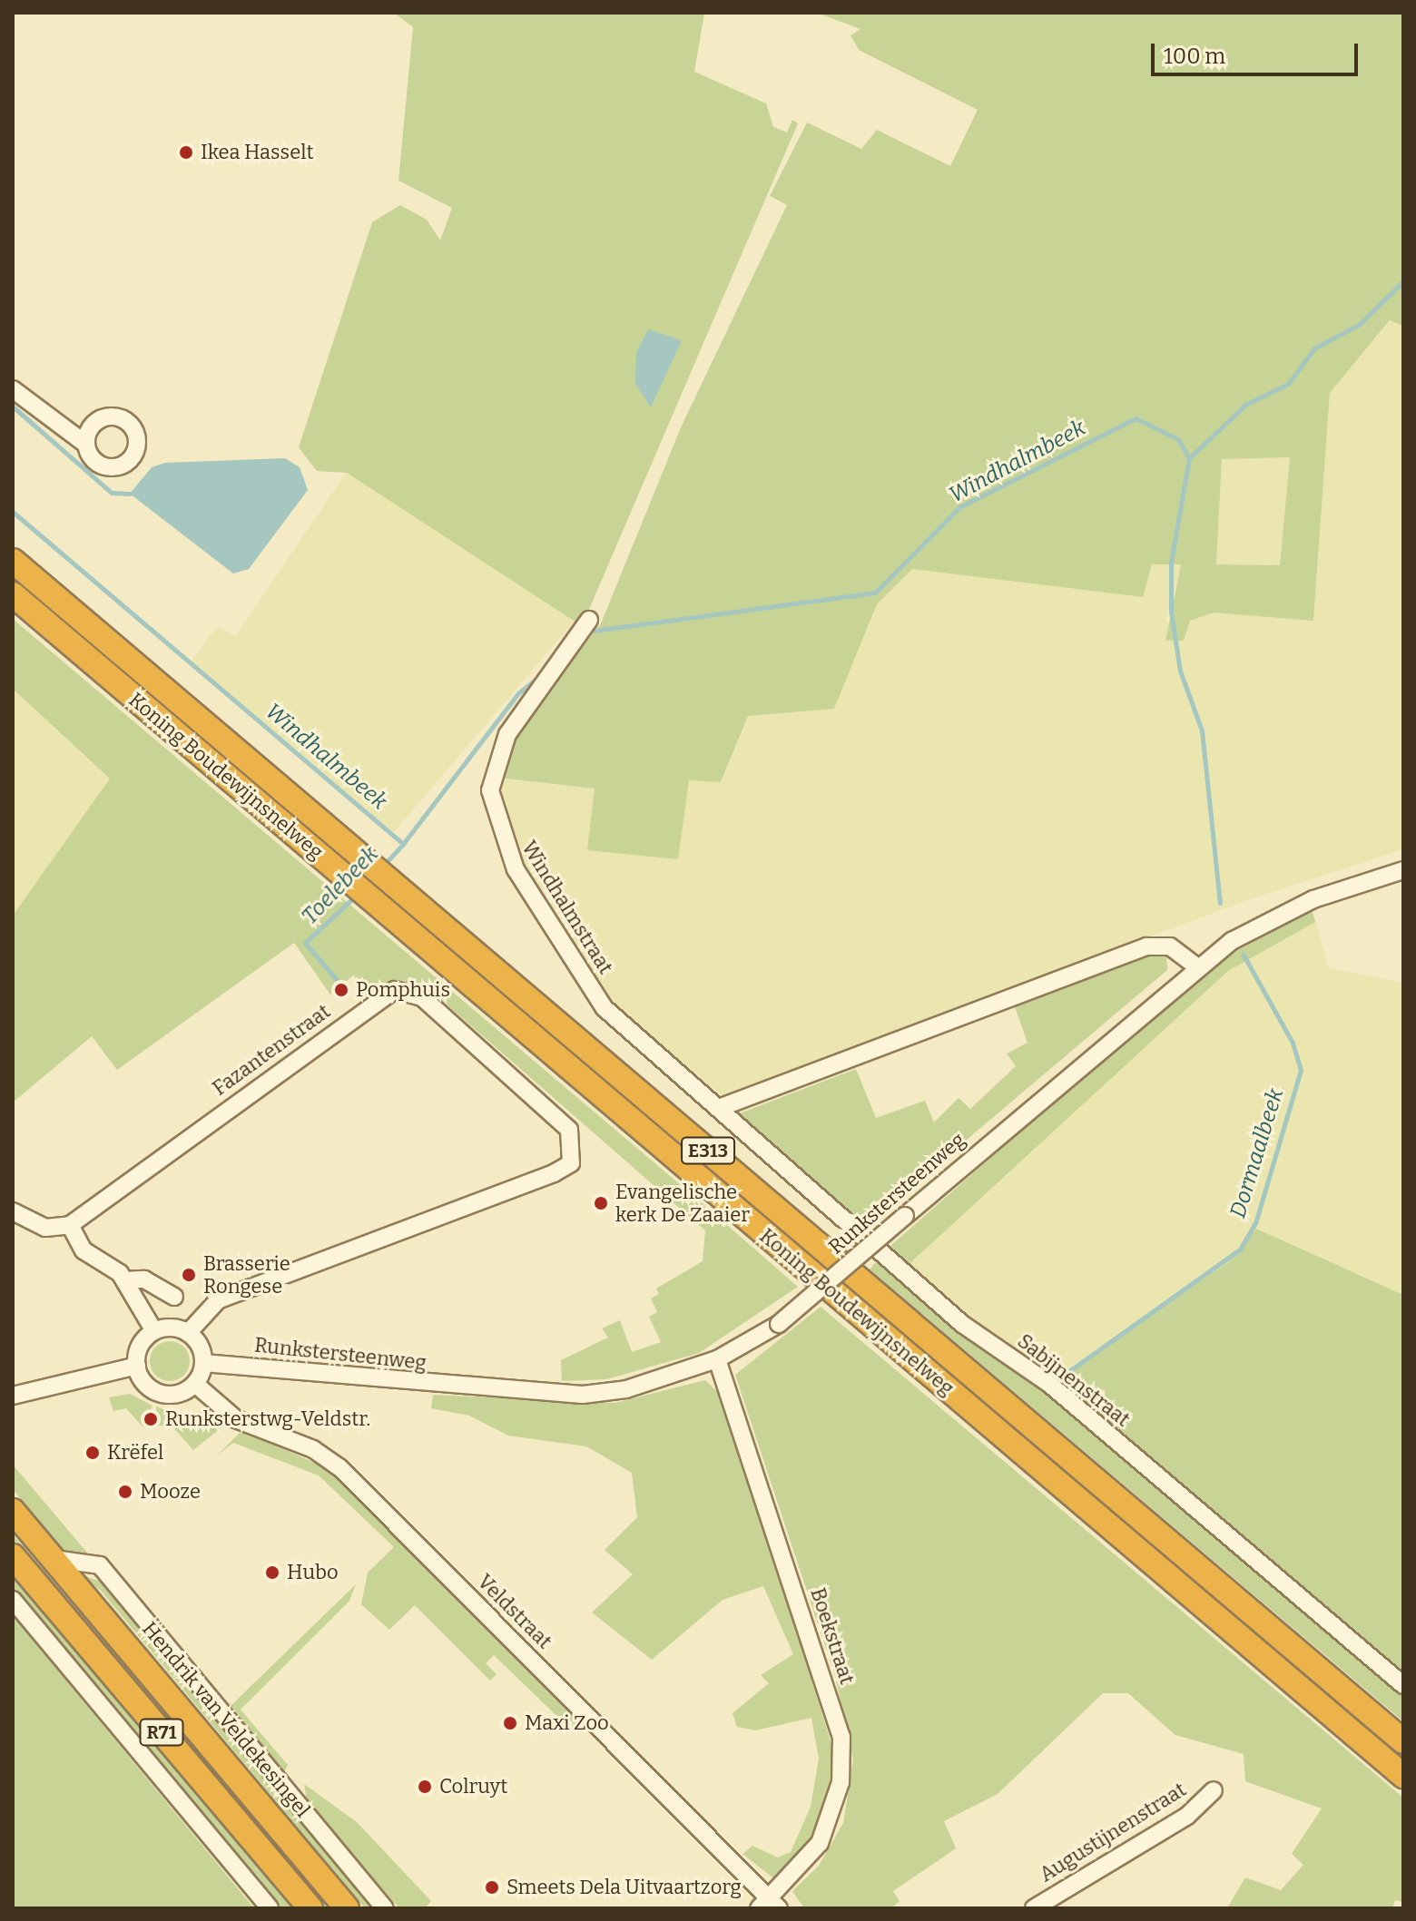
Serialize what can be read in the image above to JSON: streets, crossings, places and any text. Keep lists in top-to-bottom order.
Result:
{
  "streets": {
    "highway": [
      "Koning Boudewijnsnelweg",
      "E313",
      "Hendrik van Veldekesingel",
      "R71"
    ],
    "street": [
      "Windhalmstraat",
      "Fazantenstraat",
      "Runkstersteenweg",
      "Sabijnenstraat",
      "Veldstraat",
      "Boekstraat",
      "Augustijnenstraat"
    ]
  },
  "crossings": [
    ["Windhalmstraat", "Sabijnenstraat"],
    ["Fazantenstraat", "Runkstersteenweg"],
    ["Fazantenstraat", "Veldstraat"],
    ["Runkstersteenweg", "Veldstraat"],
    ["Runkstersteenweg", "Boekstraat"],
    ["Veldstraat", "Boekstraat"]
  ],
  "water": ["Windhalmbeek", "Toelebeek", "Dormaalbeek"],
  "places": [
    "Ikea Hasselt",
    "Pomphuis",
    "Evangelische kerk De Zaaier",
    "Brasserie Rongese",
    "Runksterstwg-Veldstr.",
    "Krëfel",
    "Mooze",
    "Hubo",
    "Maxi Zoo",
    "Colruyt",
    "Smeets Dela Uitvaartzorg"
  ],
  "scale_bar": "100 m"
}
